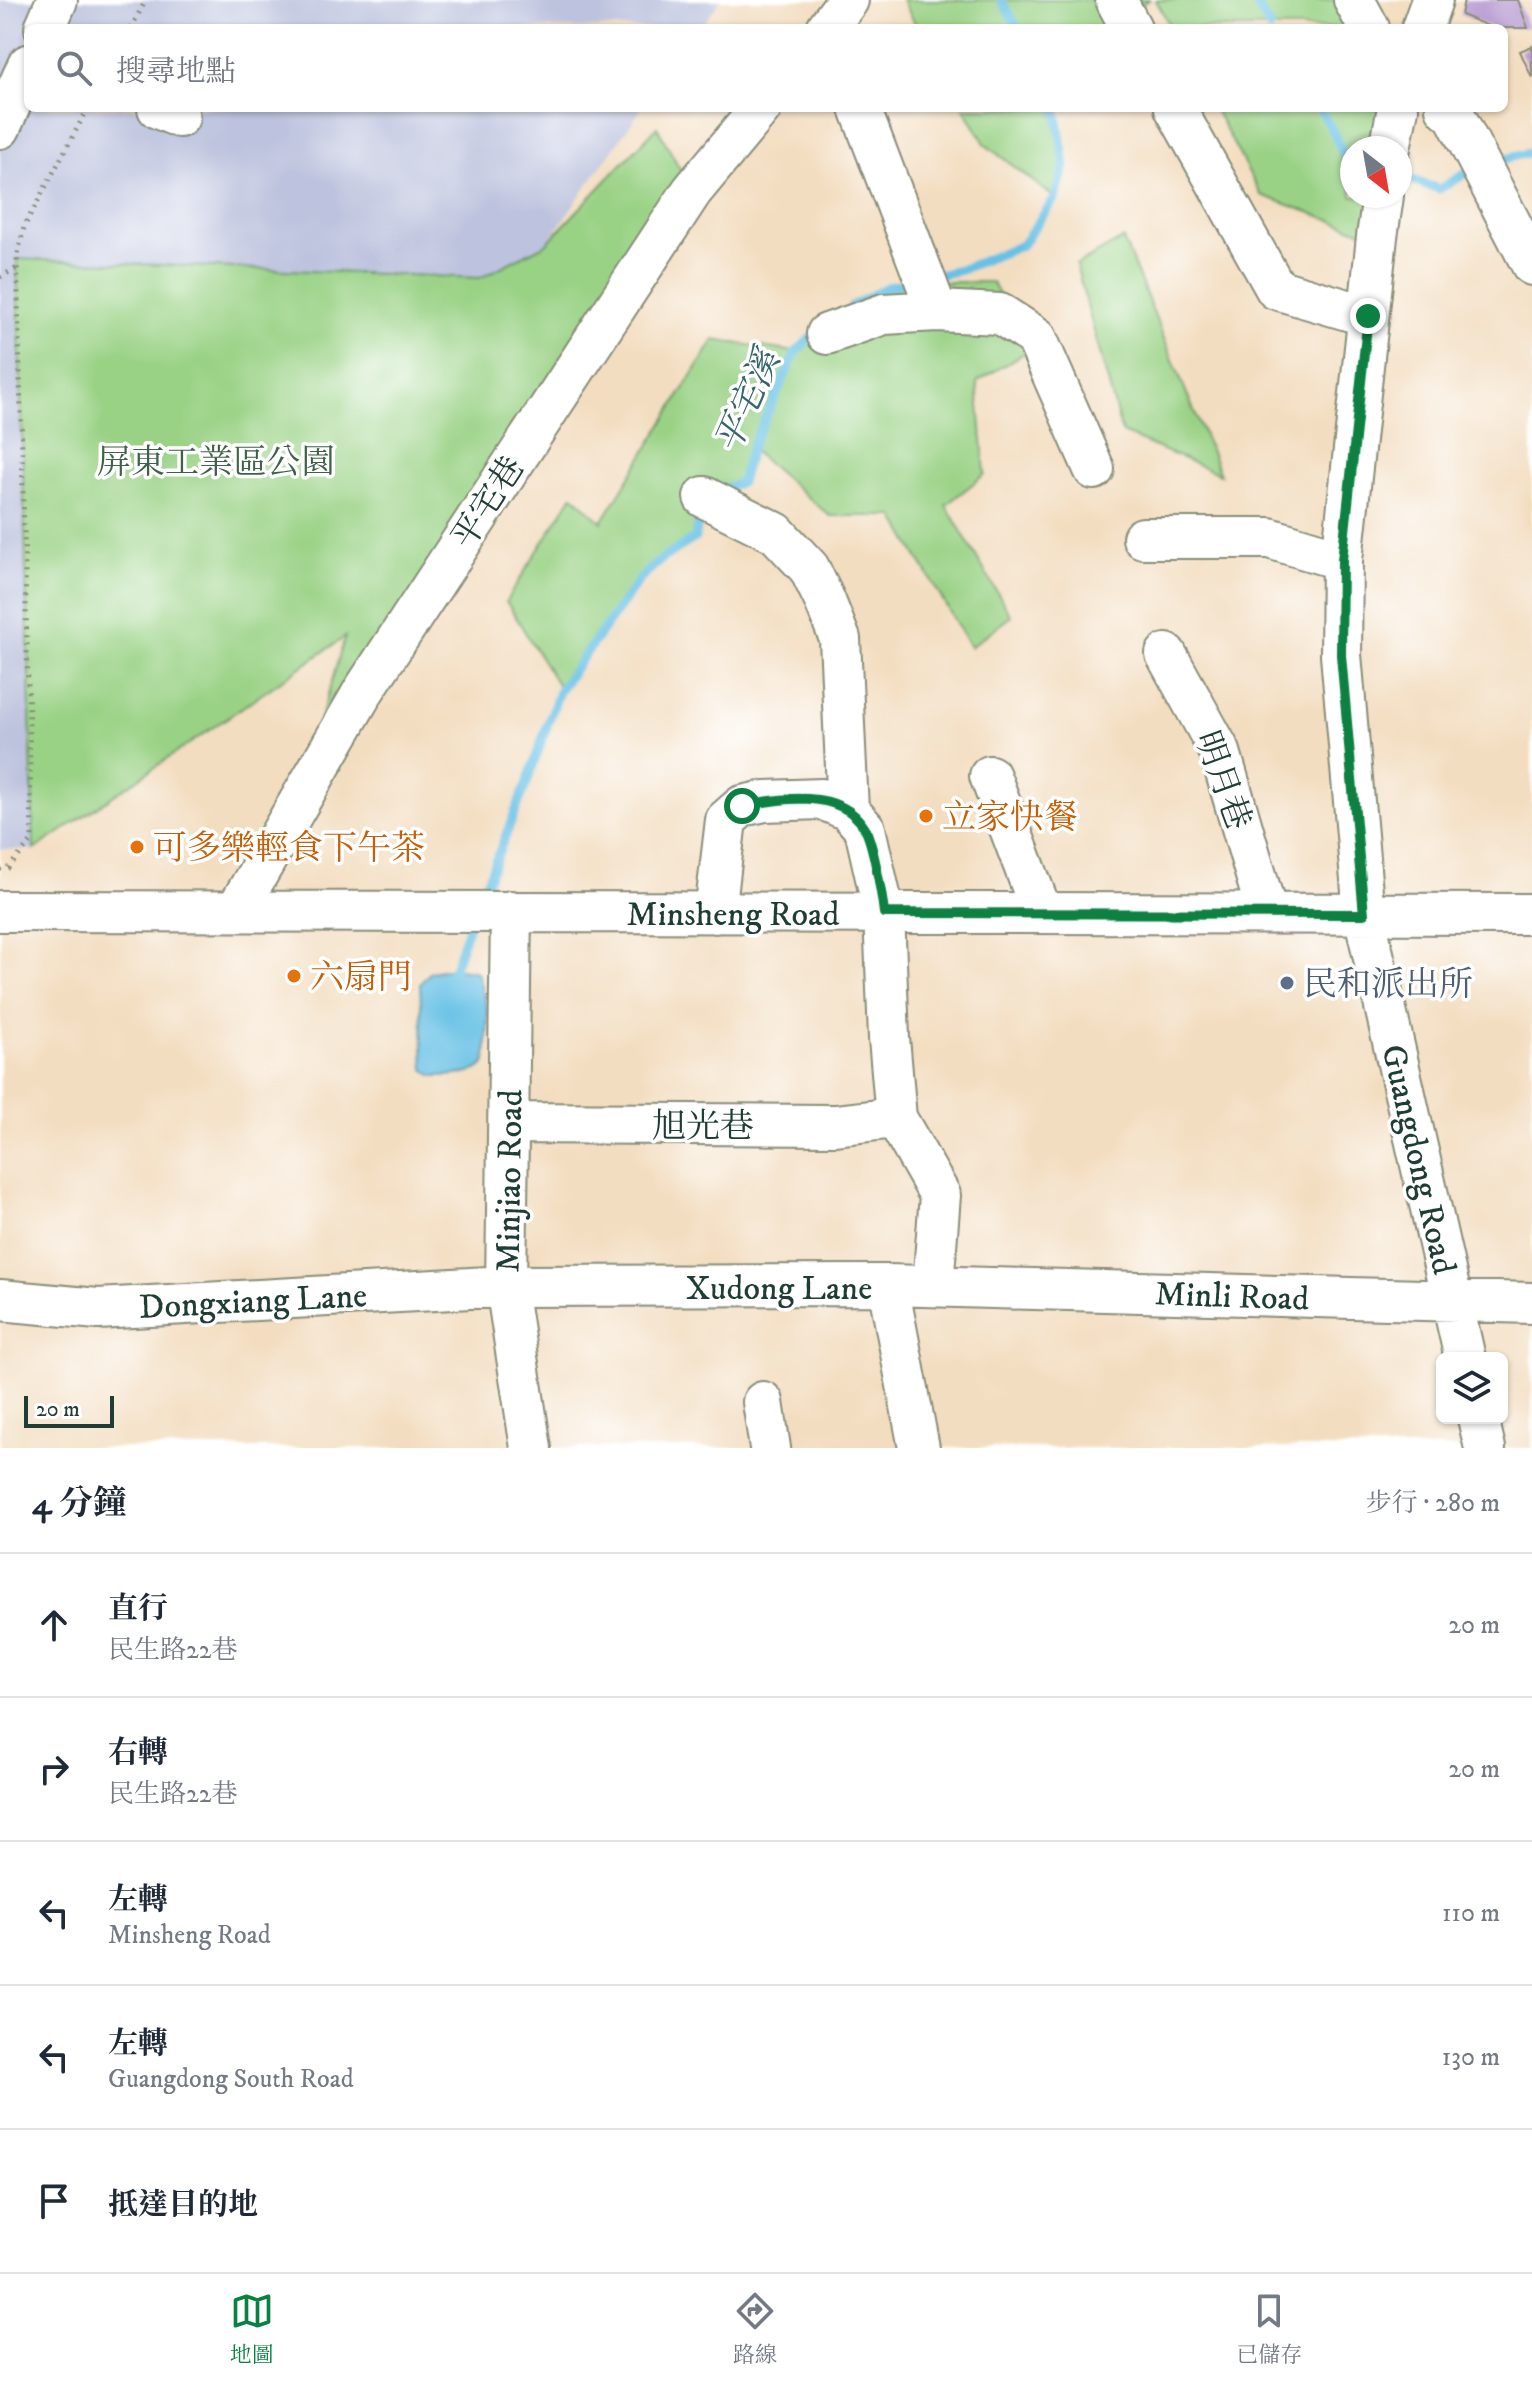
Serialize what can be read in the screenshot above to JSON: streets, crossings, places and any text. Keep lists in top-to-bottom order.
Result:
{
  "streets": {
    "street": [
      "平宅巷",
      "明月巷",
      "Minsheng Road",
      "旭光巷",
      "Guangdong Road",
      "Minjiao Road",
      "Xudong Lane",
      "Minli Road",
      "Dongxiang Lane"
    ]
  },
  "crossings": [
    ["平宅巷", "Minsheng Road"],
    ["明月巷", "Minsheng Road"],
    ["Minsheng Road", "Guangdong Road"],
    ["Minsheng Road", "Minjiao Road"],
    ["旭光巷", "Minjiao Road"],
    ["Guangdong Road", "Minli Road"],
    ["Minjiao Road", "Xudong Lane"],
    ["Minjiao Road", "Dongxiang Lane"],
    ["Xudong Lane", "Minli Road"],
    ["Xudong Lane", "Dongxiang Lane"]
  ],
  "water": ["平宅溪"],
  "parks": ["屏東工業區公園"],
  "places": [
    "立家快餐",
    "可多樂輕食下午茶",
    "六扇門",
    "民和派出所"
  ],
  "scale_bar": "20 m",
  "north": "bottom right",
  "page": {
    "search": "搜尋地點",
    "scale": "20 m",
    "heading": ["4 分鐘", "步行 · 280 m"],
    "list": [
      ["直行", "民生路22巷", "20 m"],
      ["右轉", "民生路22巷", "20 m"],
      ["左轉", "Minsheng Road", "110 m"],
      ["左轉", "Guangdong South Road", "130 m"],
      "抵達目的地"
    ],
    "nav": ["地圖", "路線", "已儲存"]
  }
}
